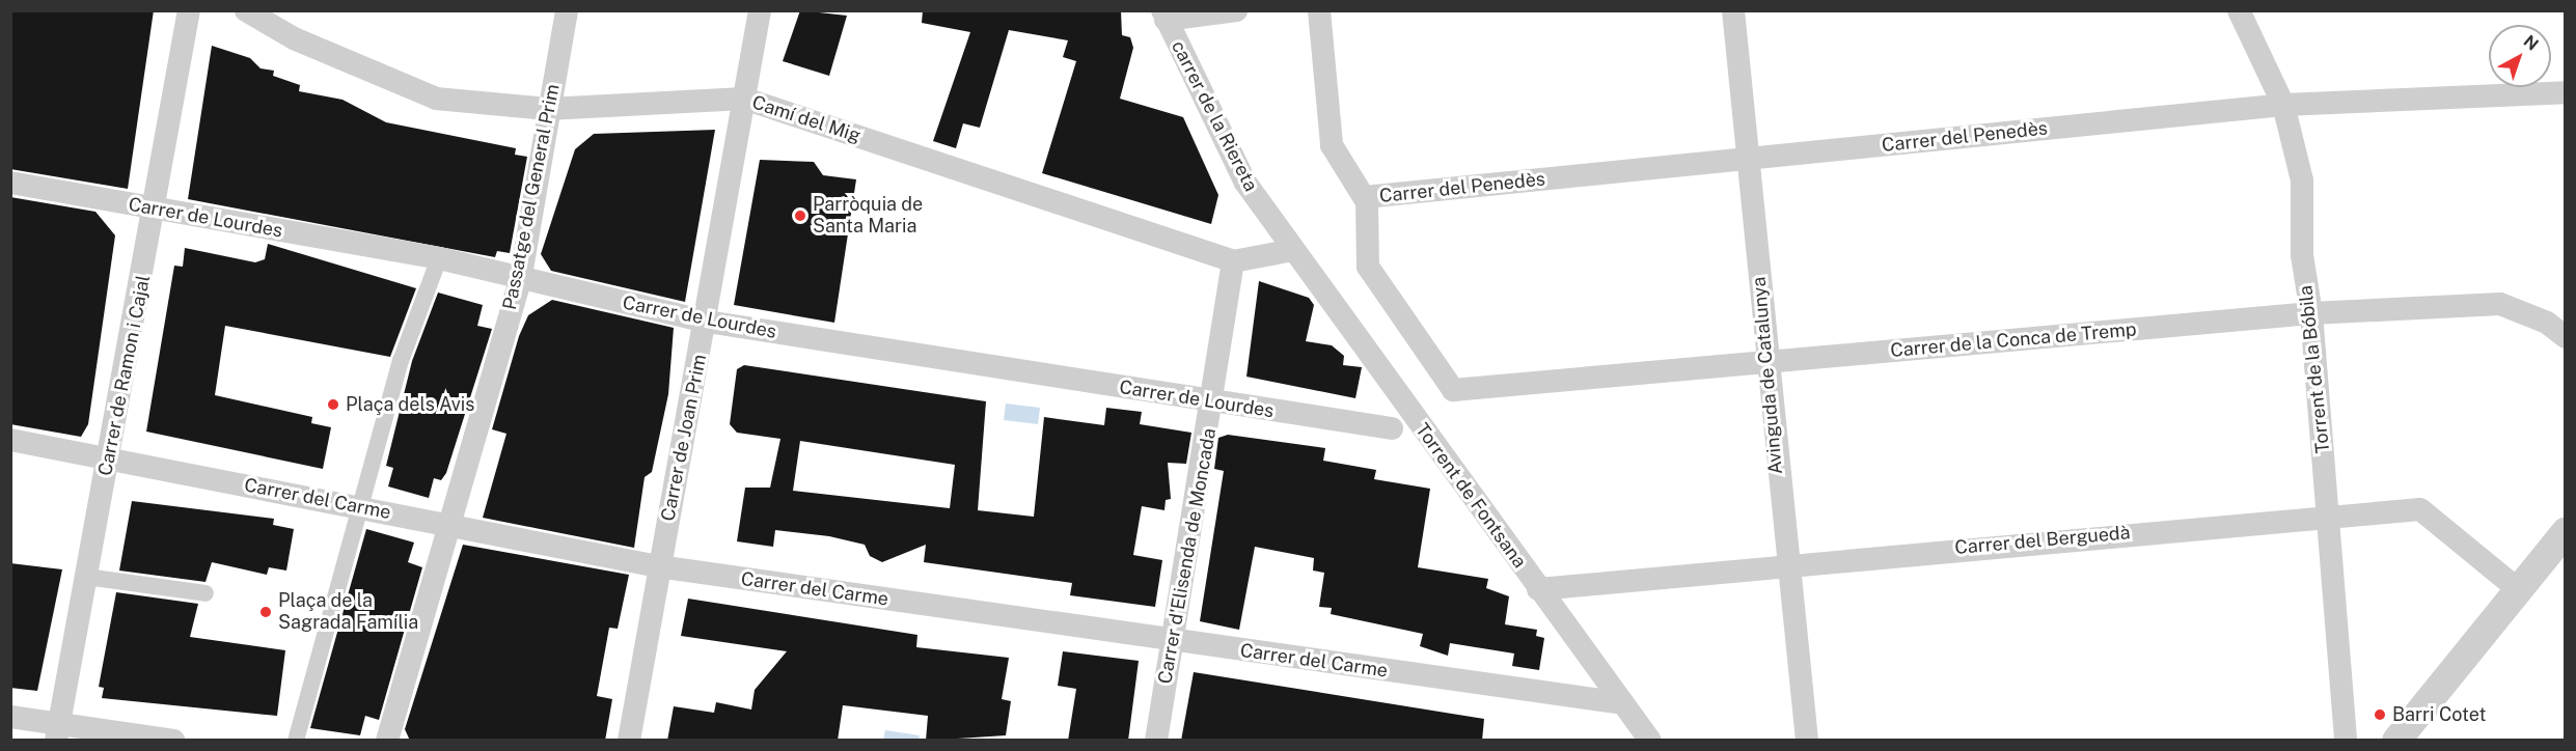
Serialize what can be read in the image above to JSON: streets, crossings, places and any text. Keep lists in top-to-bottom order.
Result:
{
  "streets": {
    "street": [
      "carrer de la Riereta",
      "Camí del Mig",
      "Carrer del Penedès",
      "Passatge del General Prim",
      "Carrer de Lourdes",
      "Carrer de la Conca de Tremp",
      "Torrent de la Bóbila",
      "Carrer de Ramon i Cajal",
      "Avinguda de Catalunya",
      "Carrer de Joan Prim",
      "Torrent de Fontsana",
      "Carrer del Carme",
      "Carrer del Berguedà",
      "Carrer d'Elisenda de Moncada"
    ]
  },
  "crossings": [
    ["carrer de la Riereta", "Camí del Mig"],
    ["carrer de la Riereta", "Torrent de Fontsana"],
    ["Camí del Mig", "Passatge del General Prim"],
    ["Camí del Mig", "Carrer de Joan Prim"],
    ["Camí del Mig", "Torrent de Fontsana"],
    ["Camí del Mig", "Carrer d'Elisenda de Moncada"],
    ["Carrer del Penedès", "Carrer de la Conca de Tremp"],
    ["Carrer del Penedès", "Torrent de la Bóbila"],
    ["Carrer del Penedès", "Avinguda de Catalunya"],
    ["Passatge del General Prim", "Carrer de Lourdes"],
    ["Passatge del General Prim", "Carrer del Carme"],
    ["Carrer de Lourdes", "Carrer de Ramon i Cajal"],
    ["Carrer de Lourdes", "Carrer de Joan Prim"],
    ["Carrer de Lourdes", "Carrer d'Elisenda de Moncada"],
    ["Carrer de la Conca de Tremp", "Torrent de la Bóbila"],
    ["Carrer de la Conca de Tremp", "Avinguda de Catalunya"],
    ["Torrent de la Bóbila", "Carrer del Berguedà"],
    ["Carrer de Ramon i Cajal", "Carrer del Carme"],
    ["Avinguda de Catalunya", "Carrer del Berguedà"],
    ["Carrer de Joan Prim", "Carrer del Carme"],
    ["Torrent de Fontsana", "Carrer del Carme"],
    ["Torrent de Fontsana", "Carrer del Berguedà"],
    ["Carrer del Carme", "Carrer d'Elisenda de Moncada"]
  ],
  "places": [
    "Parròquia de Santa Maria",
    "Plaça dels Avis",
    "Plaça de la Sagrada Família",
    "Barri Cotet"
  ],
  "north": "top right"
}
